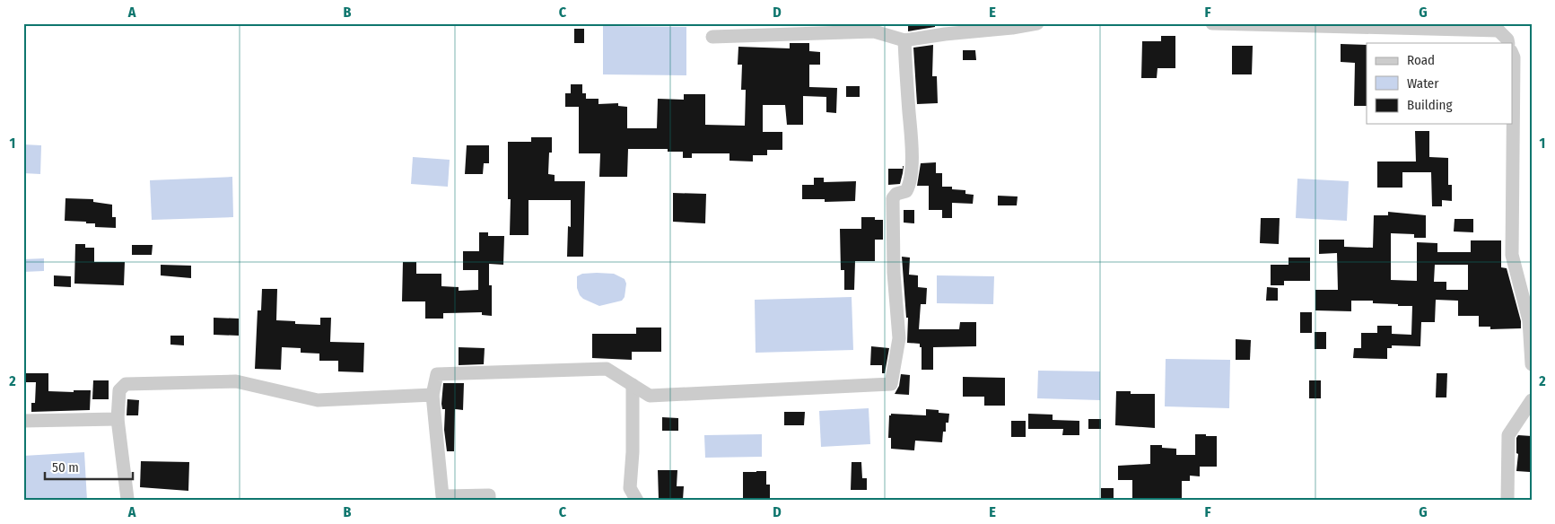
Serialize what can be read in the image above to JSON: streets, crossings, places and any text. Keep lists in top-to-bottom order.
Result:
{
  "legend": ["Road", "Water", "Building"],
  "scale_bar": "50 m",
  "grid": {
    "columns": [
      "A",
      "B",
      "C",
      "D",
      "E",
      "F",
      "G"
    ],
    "rows": ["1", "2"]
  }
}
